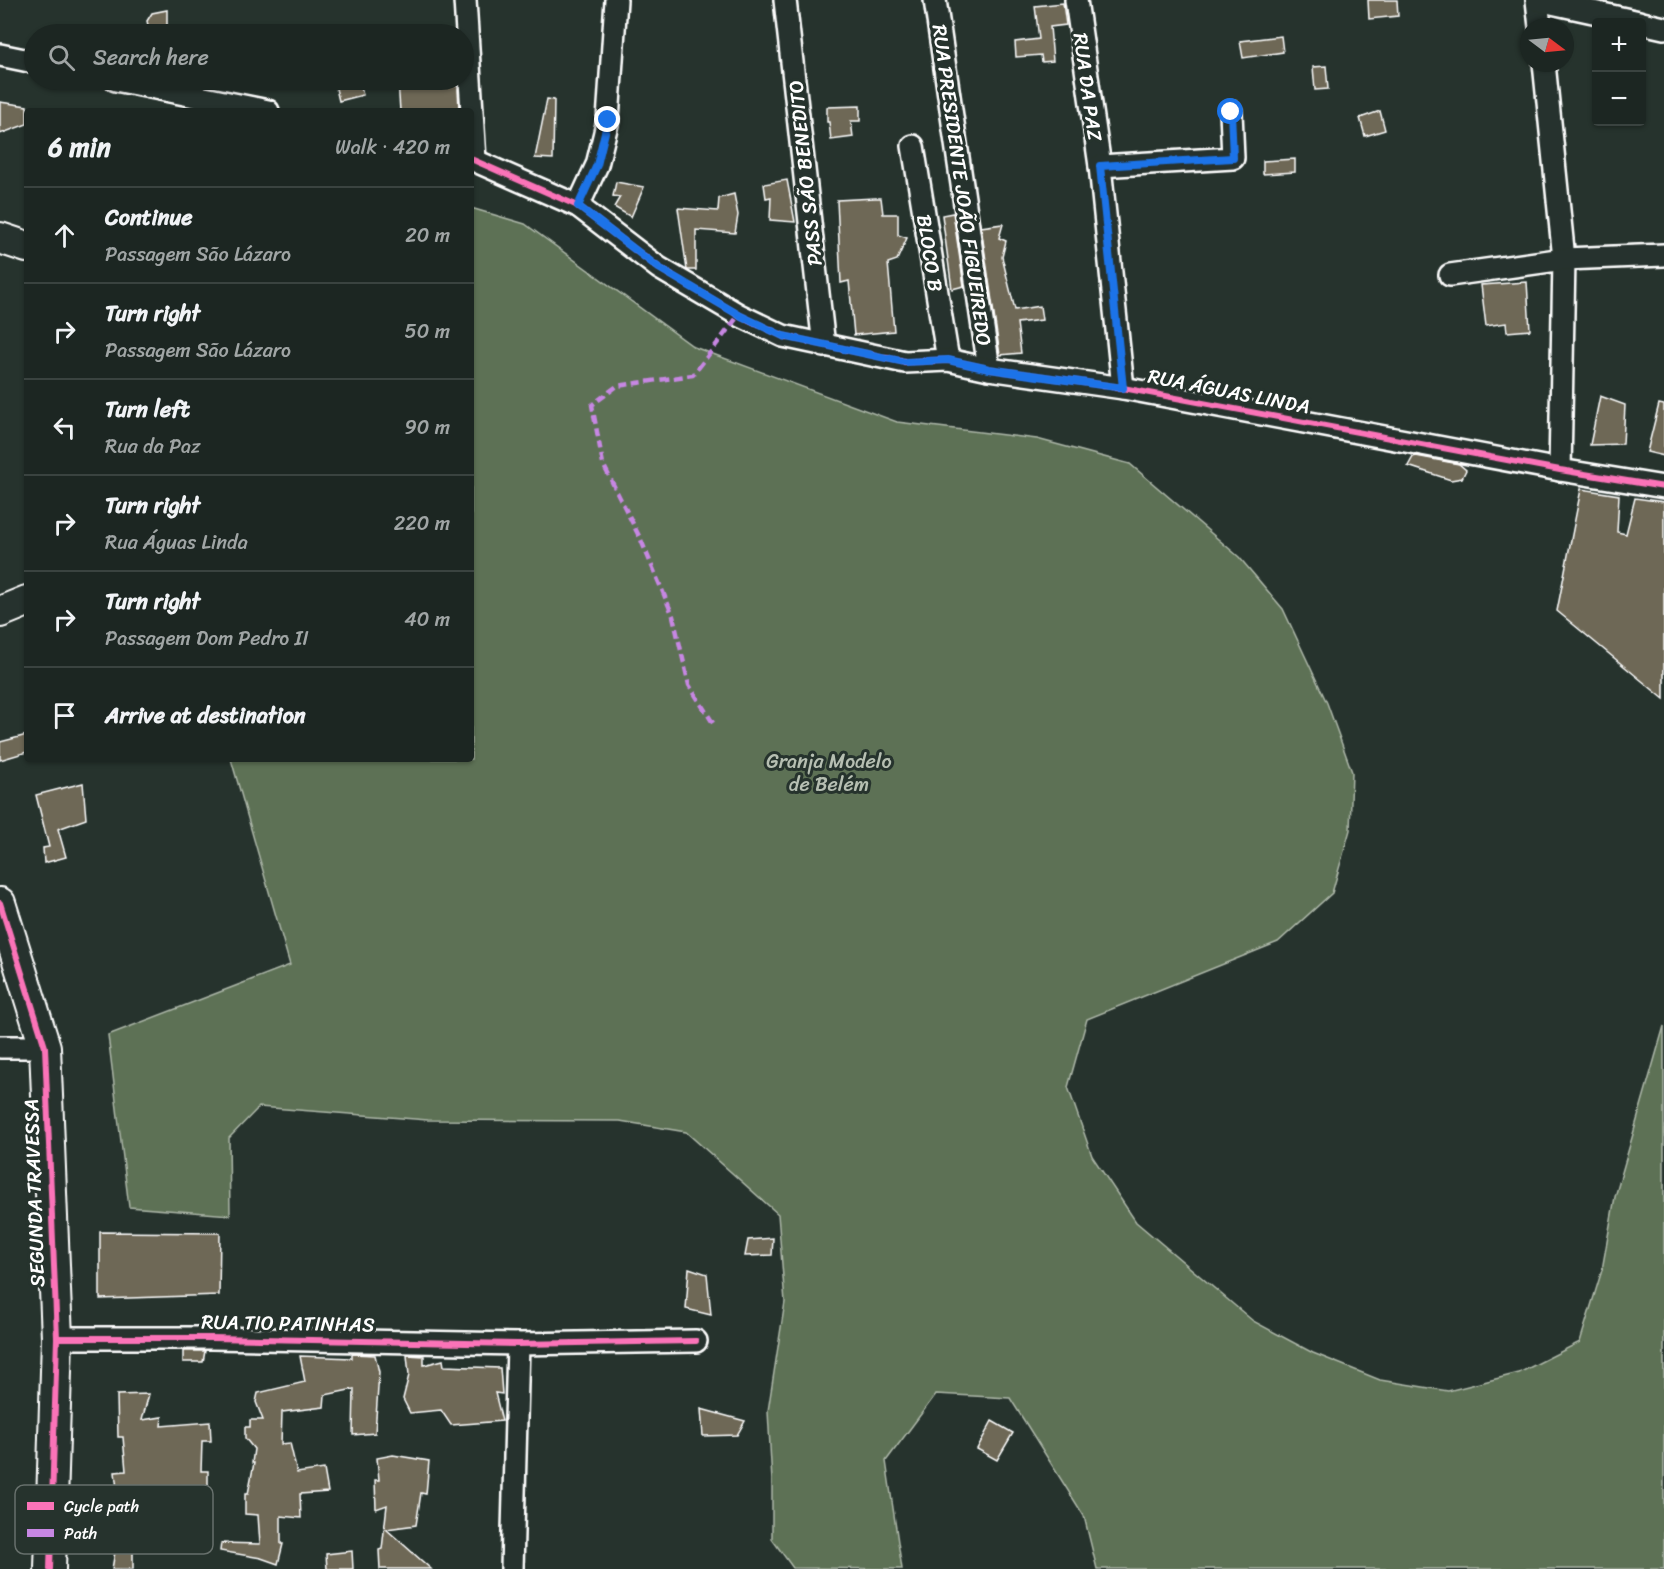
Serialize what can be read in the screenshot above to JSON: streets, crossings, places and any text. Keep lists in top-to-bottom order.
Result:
{
  "streets": {
    "street": [
      "RUA DA PAZ",
      "PASS SÃO BENEDITO",
      "RUA PRESIDENTE JOÃO FIGUEIREDO",
      "BLOCO B",
      "RUA ÁGUAS LINDA",
      "SEGUNDA TRAVESSA",
      "RUA TIO PATINHAS"
    ]
  },
  "crossings": [
    ["RUA DA PAZ", "RUA ÁGUAS LINDA"],
    ["PASS SÃO BENEDITO", "RUA ÁGUAS LINDA"],
    ["RUA PRESIDENTE JOÃO FIGUEIREDO", "RUA ÁGUAS LINDA"],
    ["BLOCO B", "RUA ÁGUAS LINDA"],
    ["SEGUNDA TRAVESSA", "RUA TIO PATINHAS"]
  ],
  "parks": ["Granja Modelo de Belém"],
  "legend": ["Cycle path", "Path"],
  "north": "right",
  "page": {
    "map_buttons": ["+", "−"],
    "search": "Search here",
    "heading": ["6 min", "Walk · 420 m"],
    "list": [
      ["Continue", "Passagem São Lázaro", "20 m"],
      ["Turn right", "Passagem São Lázaro", "50 m"],
      ["Turn left", "Rua da Paz", "90 m"],
      ["Turn right", "Rua Águas Linda", "220 m"],
      ["Turn right", "Passagem Dom Pedro II", "40 m"],
      "Arrive at destination"
    ]
  }
}
